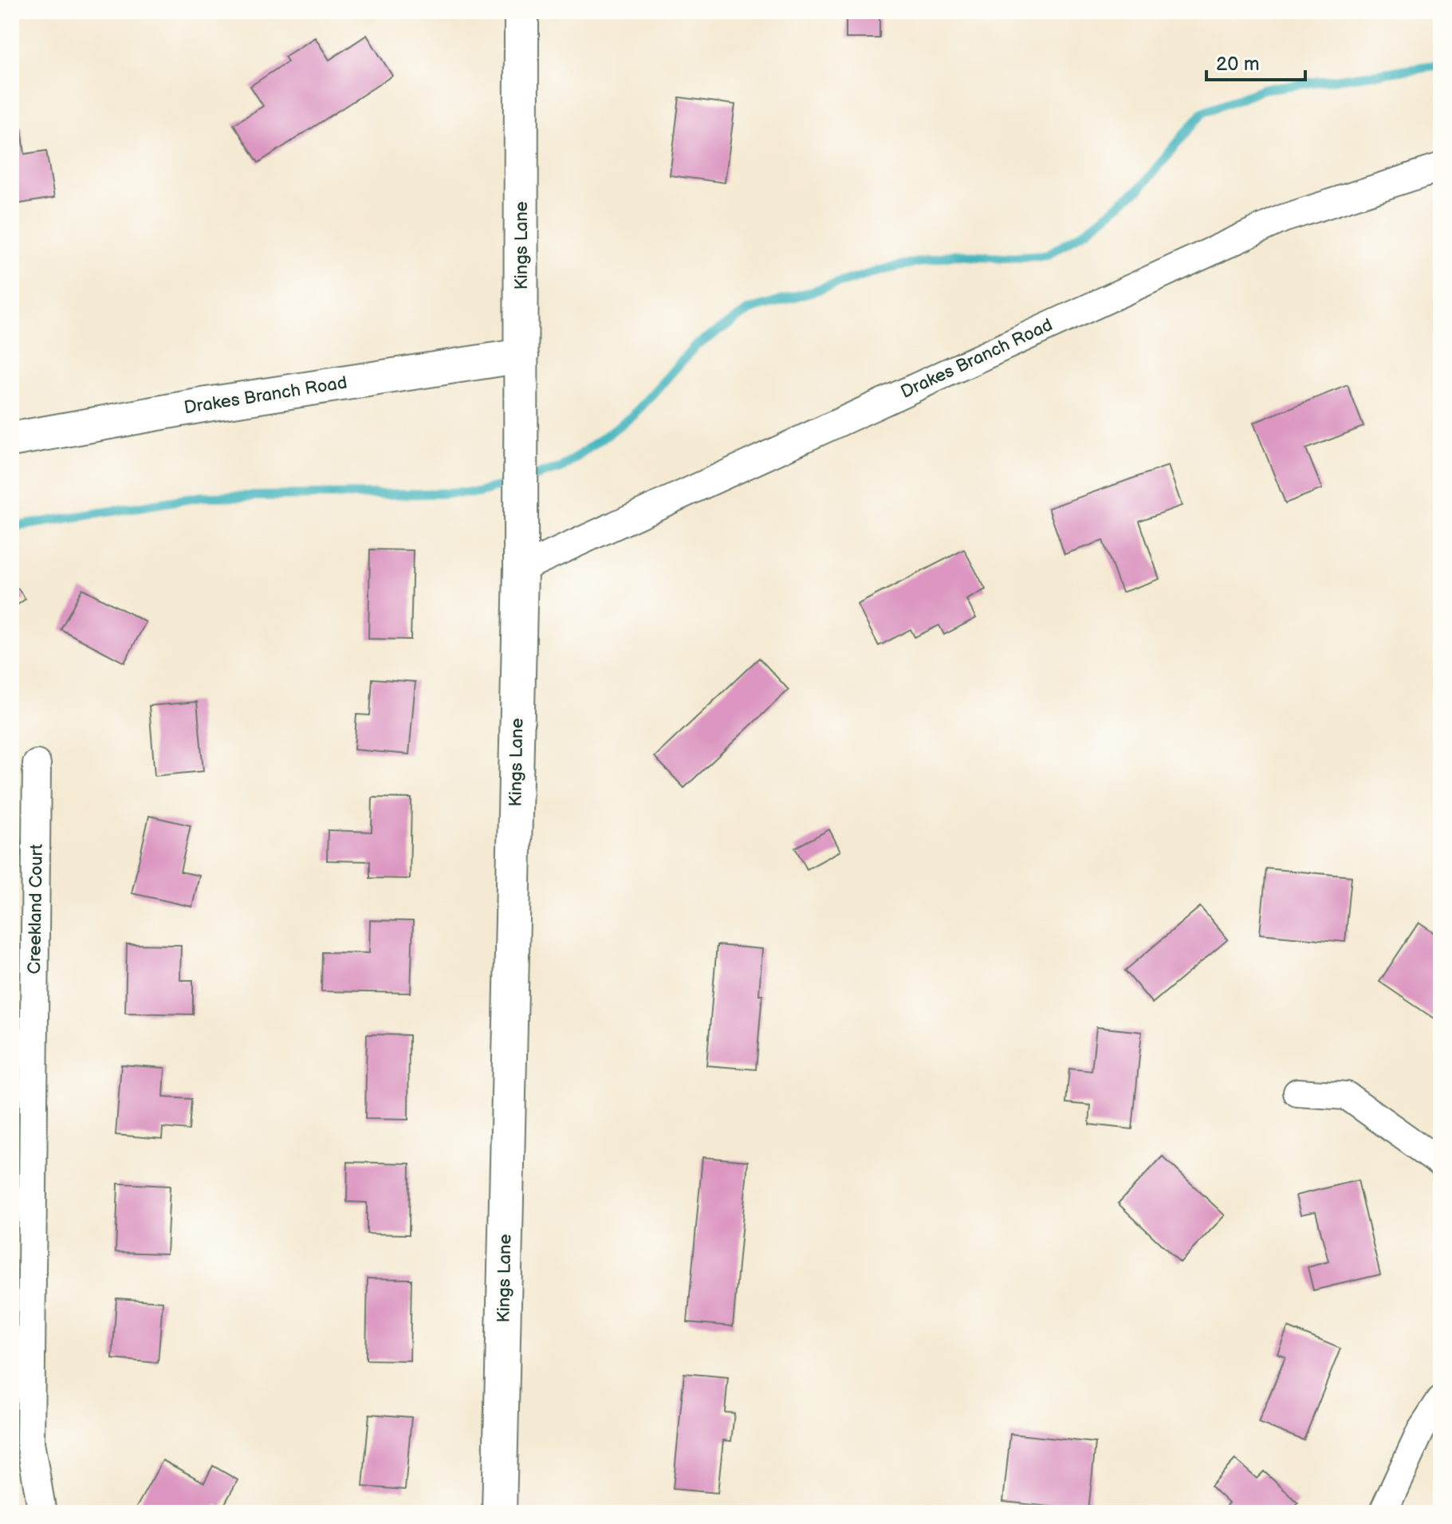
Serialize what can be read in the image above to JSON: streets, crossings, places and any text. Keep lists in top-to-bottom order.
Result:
{
  "streets": {
    "street": ["Kings Lane", "Drakes Branch Road", "Creekland Court"]
  },
  "crossings": [
    ["Kings Lane", "Drakes Branch Road"]
  ],
  "scale_bar": "20 m"
}
